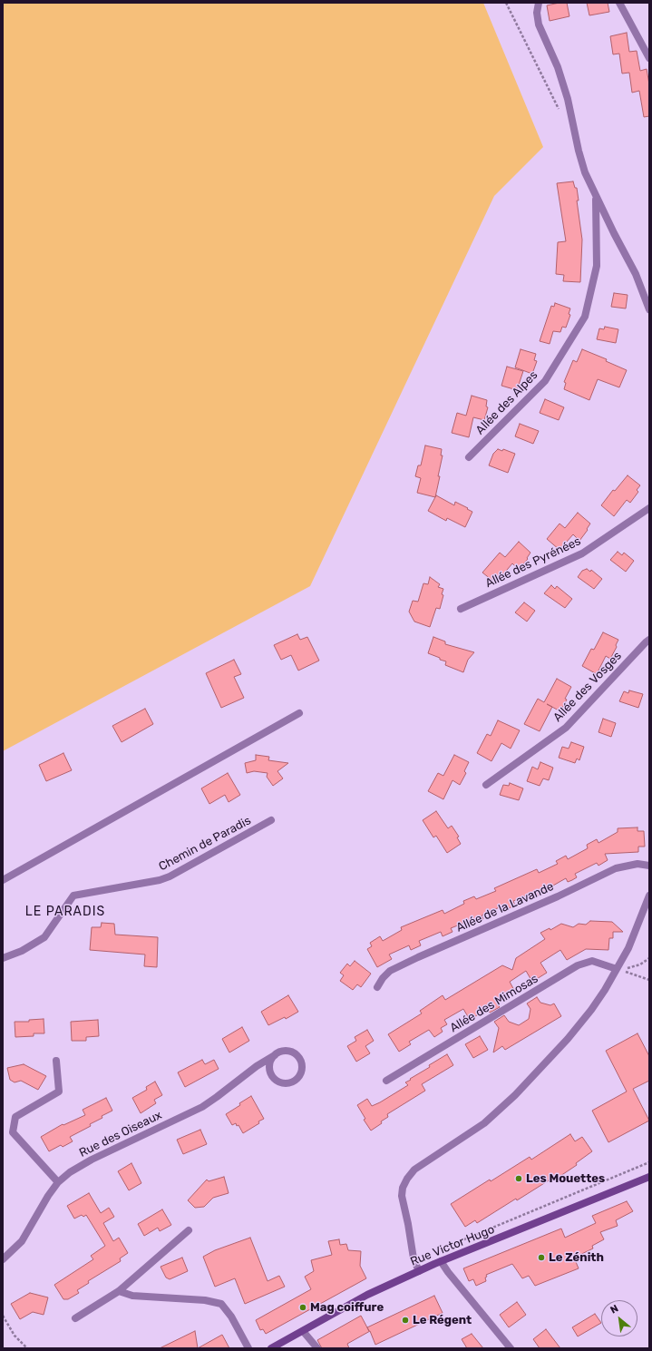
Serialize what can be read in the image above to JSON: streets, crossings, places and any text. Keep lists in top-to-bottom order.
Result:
{
  "streets": {
    "main road": ["Rue Victor Hugo"],
    "street": [
      "Allée des Alpes",
      "Allée des Pyrénées",
      "Allée des Vosges",
      "Chemin de Paradis",
      "Allée de la Lavande",
      "Allée des Mimosas",
      "Rue des Oiseaux"
    ]
  },
  "districts": ["LE PARADIS"],
  "places": [
    "Les Mouettes",
    "Le Zénith",
    "Mag coiffure",
    "Le Régent"
  ],
  "north": "top left"
}
